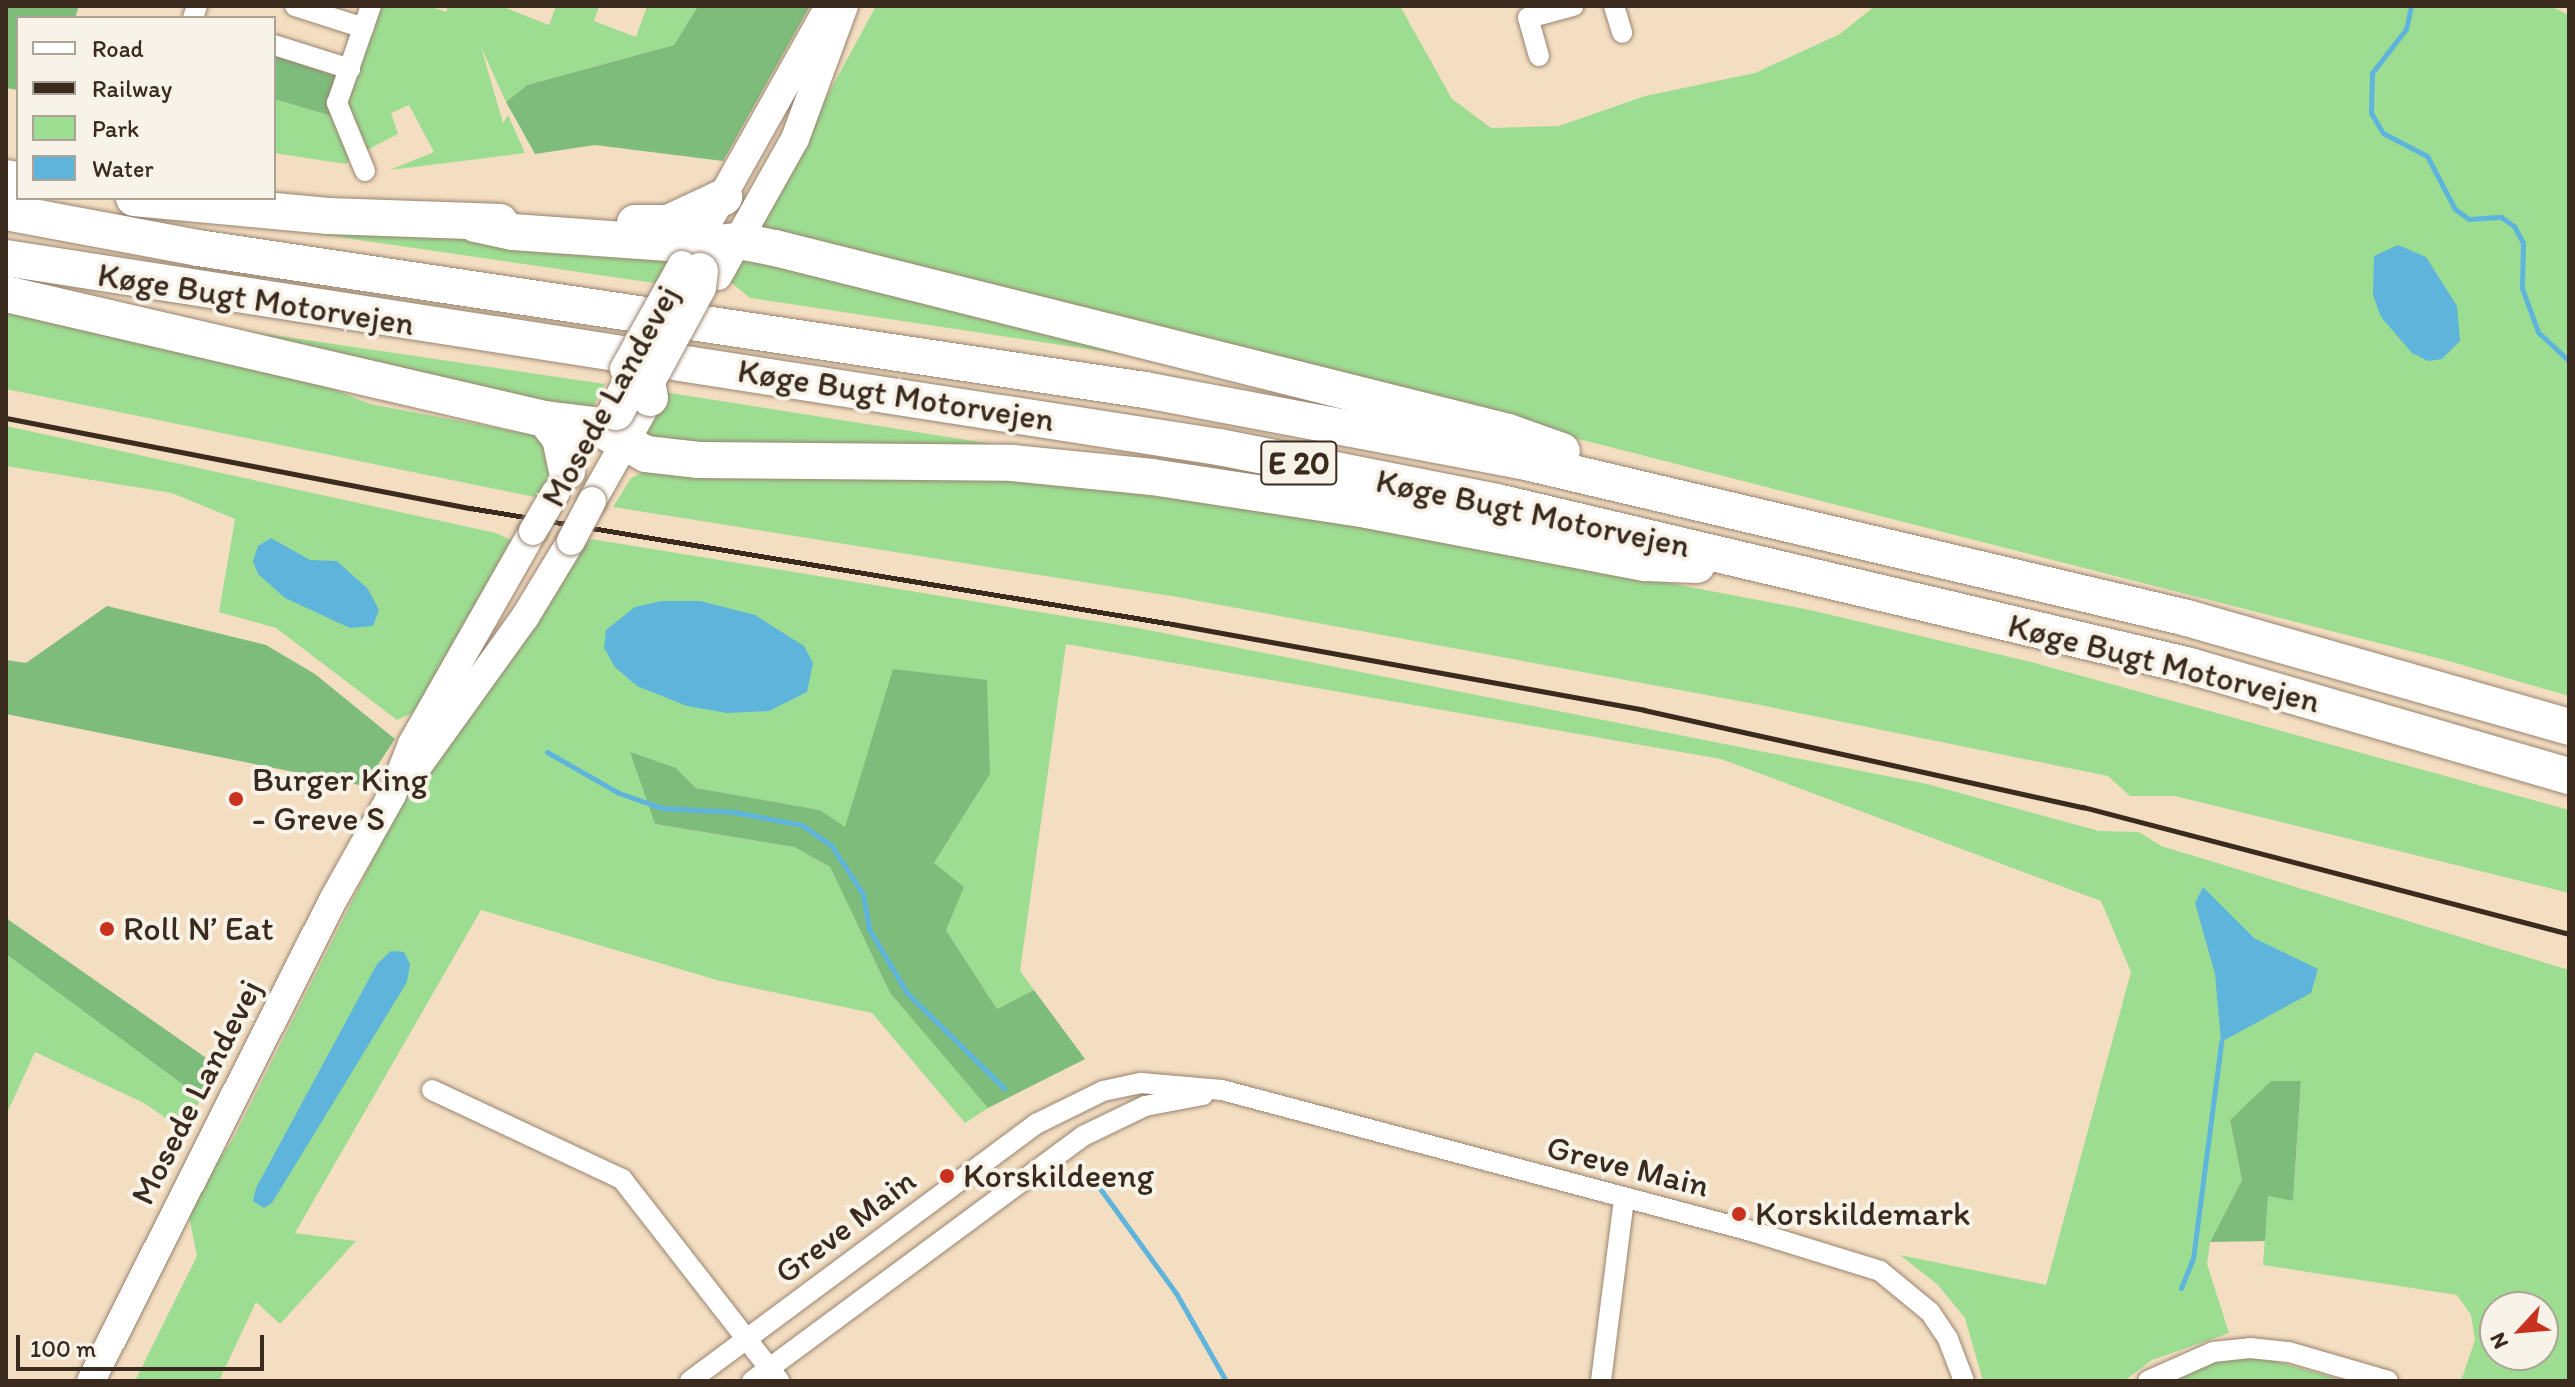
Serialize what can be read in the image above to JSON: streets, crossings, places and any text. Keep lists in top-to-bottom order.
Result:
{
  "streets": {
    "highway": ["Køge Bugt Motorvejen", "E 20"],
    "main road": ["Mosede Landevej"],
    "street": ["Greve Main"]
  },
  "places": [
    "Burger King - Greve S",
    "Roll N’ Eat",
    "Korskildeeng",
    "Korskildemark"
  ],
  "legend": [
    "Road",
    "Railway",
    "Park",
    "Water"
  ],
  "scale_bar": "100 m",
  "north": "bottom left"
}
